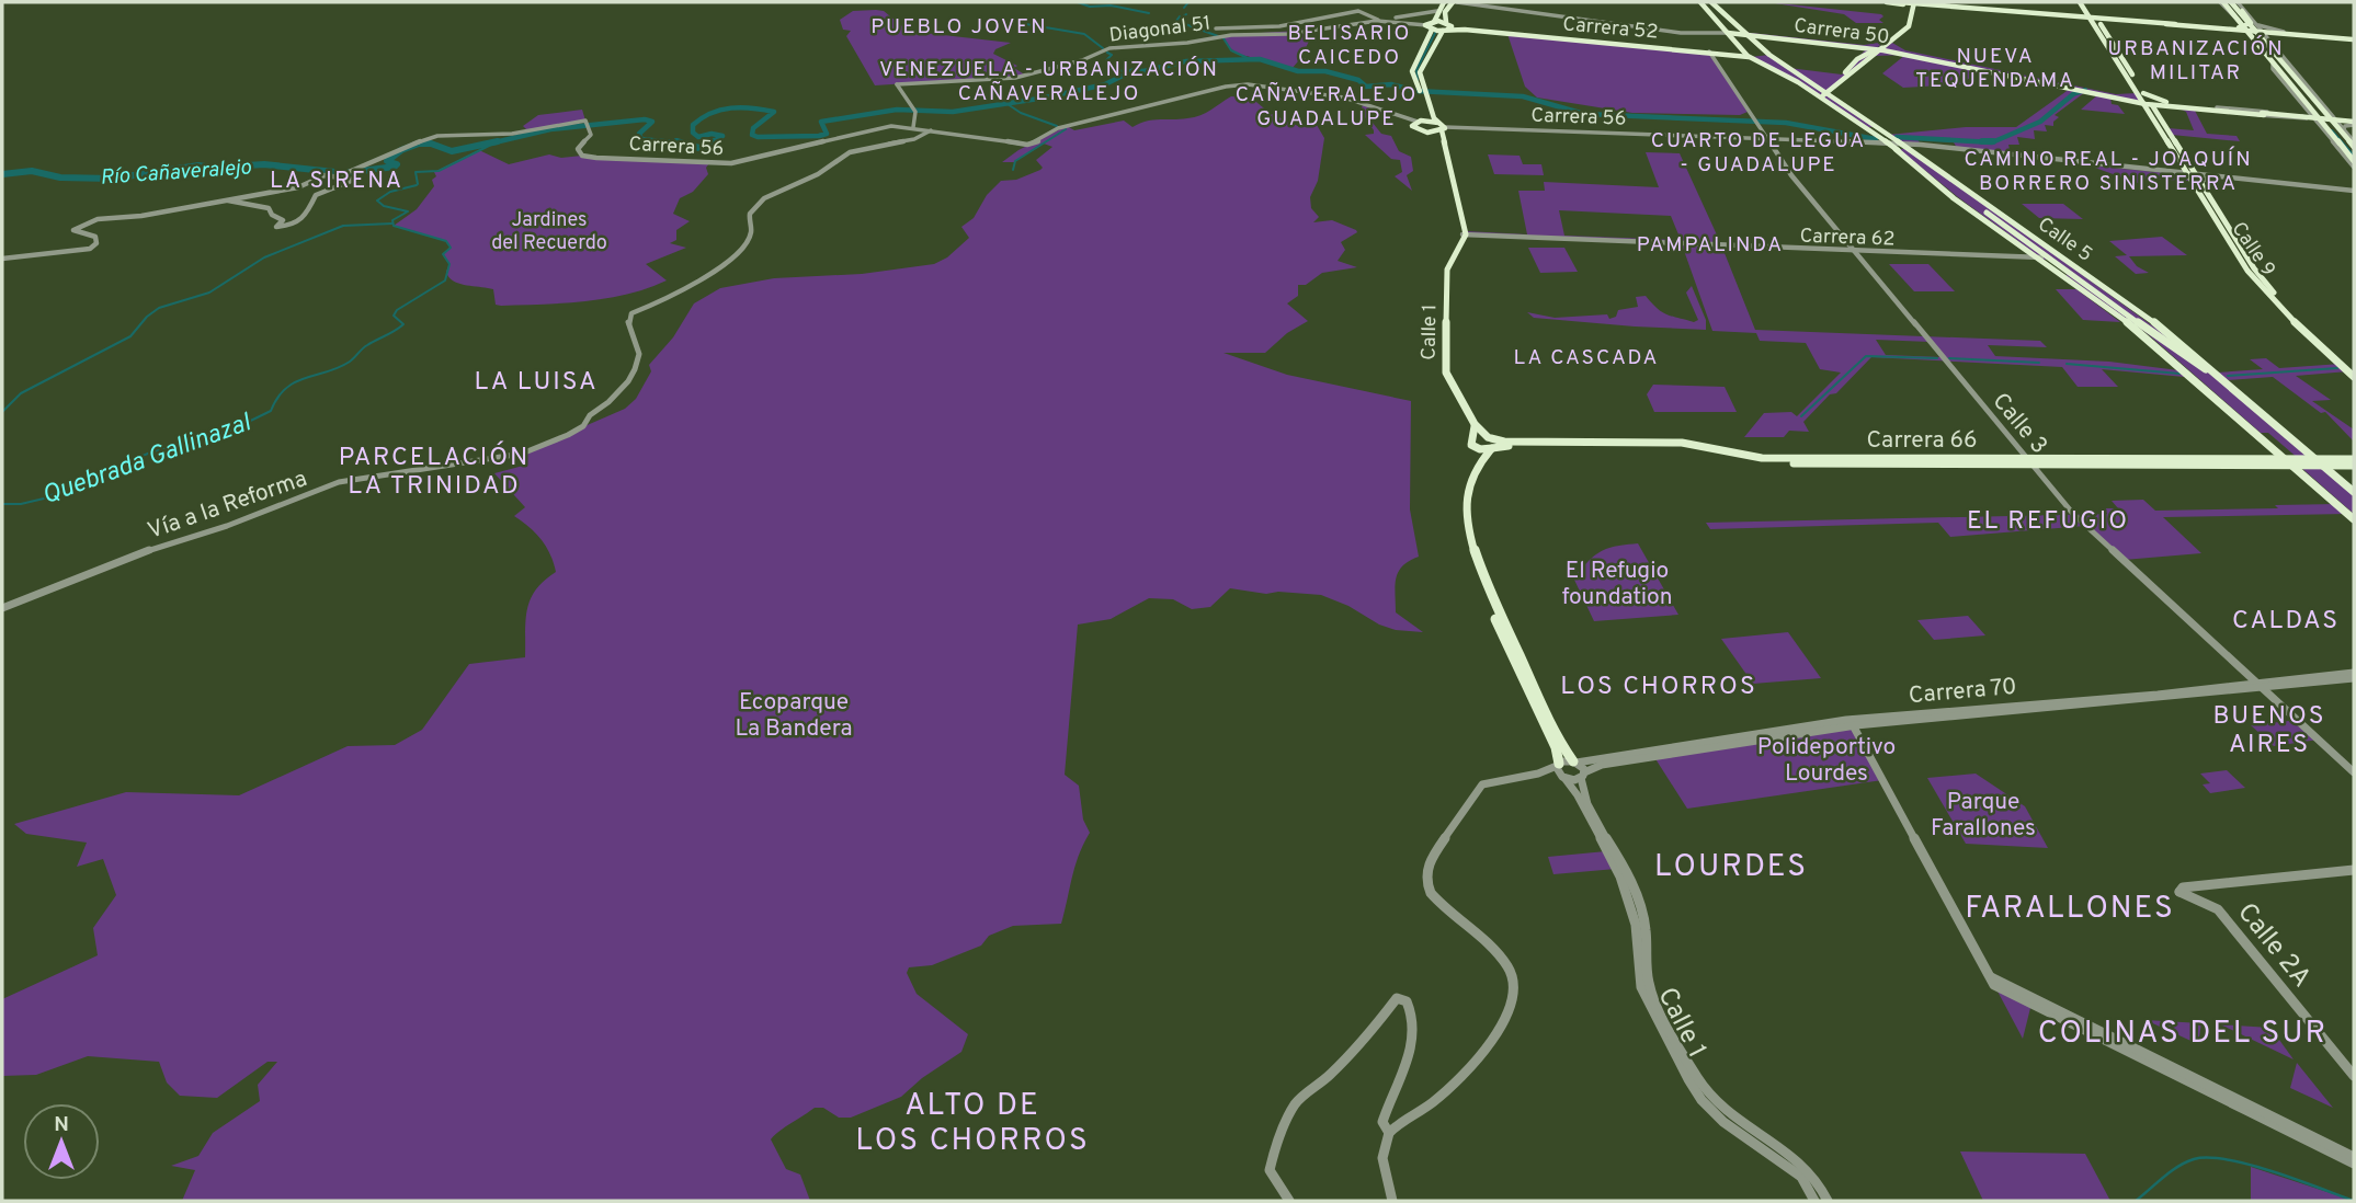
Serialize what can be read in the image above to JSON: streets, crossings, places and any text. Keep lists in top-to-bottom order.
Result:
{
  "streets": {
    "main road": [
      "Carrera 52",
      "Carrera 50",
      "Calle 5",
      "Calle 9",
      "Calle 1",
      "Carrera 66"
    ],
    "street": [
      "Diagonal 51",
      "Carrera 56",
      "Carrera 62",
      "Calle 3",
      "Vía a la Reforma",
      "Carrera 70",
      "Calle 2A"
    ]
  },
  "crossings": [
    ["Carrera 52", "Calle 5"],
    ["Carrera 52", "Calle 3"],
    ["Diagonal 51", "Carrera 56"],
    ["Carrera 50", "Calle 5"],
    ["Carrera 50", "Calle 9"],
    ["Carrera 56", "Calle 5"],
    ["Carrera 56", "Calle 3"],
    ["Carrera 62", "Calle 5"],
    ["Carrera 62", "Calle 1"],
    ["Carrera 62", "Calle 3"],
    ["Calle 5", "Carrera 66"],
    ["Calle 1", "Carrera 66"],
    ["Calle 1", "Carrera 70"],
    ["Calle 3", "Carrera 66"],
    ["Calle 3", "Carrera 70"]
  ],
  "districts": [
    "PUEBLO JOVEN",
    "BELISARIO CAICEDO",
    "URBANIZACIÓN MILITAR",
    "NUEVA TEQUENDAMA",
    "VENEZUELA - URBANIZACIÓN CAÑAVERALEJO",
    "CAÑAVERALEJO GUADALUPE",
    "CUARTO DE LEGUA - GUADALUPE",
    "CAMINO REAL - JOAQUÍN BORRERO SINISTERRA",
    "LA SIRENA",
    "PAMPALINDA",
    "LA CASCADA",
    "LA LUISA",
    "PARCELACIÓN LA TRINIDAD",
    "EL REFUGIO",
    "CALDAS",
    "LOS CHORROS",
    "BUENOS AIRES",
    "LOURDES",
    "FARALLONES",
    "COLINAS DEL SUR",
    "ALTO DE LOS CHORROS"
  ],
  "water": ["Río Cañaveralejo", "Quebrada Gallinazal"],
  "parks": [
    "Jardines del Recuerdo",
    "El Refugio foundation",
    "Ecoparque La Bandera",
    "Polideportivo Lourdes",
    "Parque Farallones"
  ],
  "north": "top"
}
